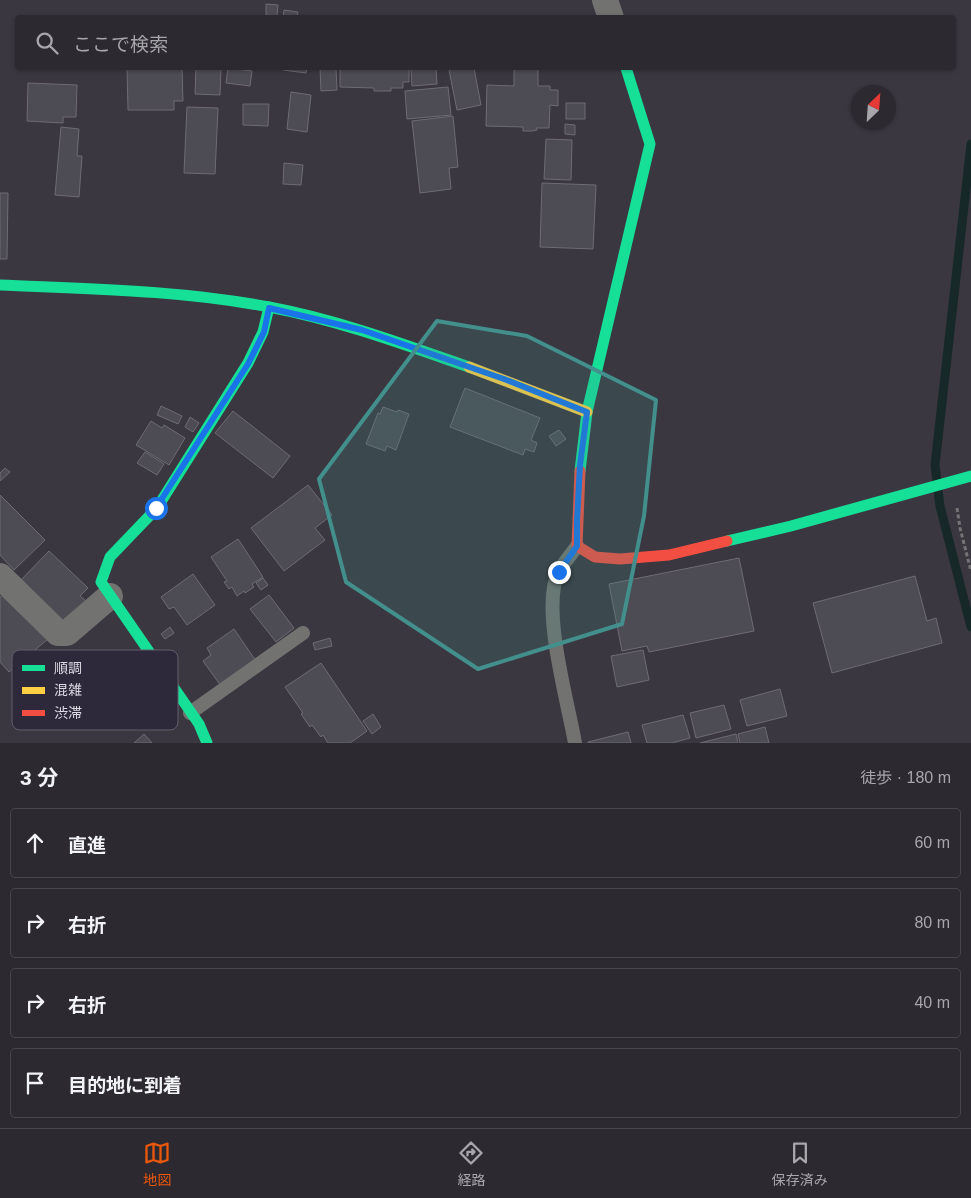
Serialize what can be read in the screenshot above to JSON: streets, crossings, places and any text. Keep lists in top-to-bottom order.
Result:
{
  "legend": ["順調", "混雑", "渋滞"],
  "north": "top right",
  "page": {
    "search": "ここで検索",
    "heading": ["3 分", "徒歩 · 180 m"],
    "list": [
      ["直進", "60 m"],
      ["右折", "80 m"],
      ["右折", "40 m"],
      "目的地に到着"
    ],
    "nav": ["地図", "経路", "保存済み"]
  }
}
